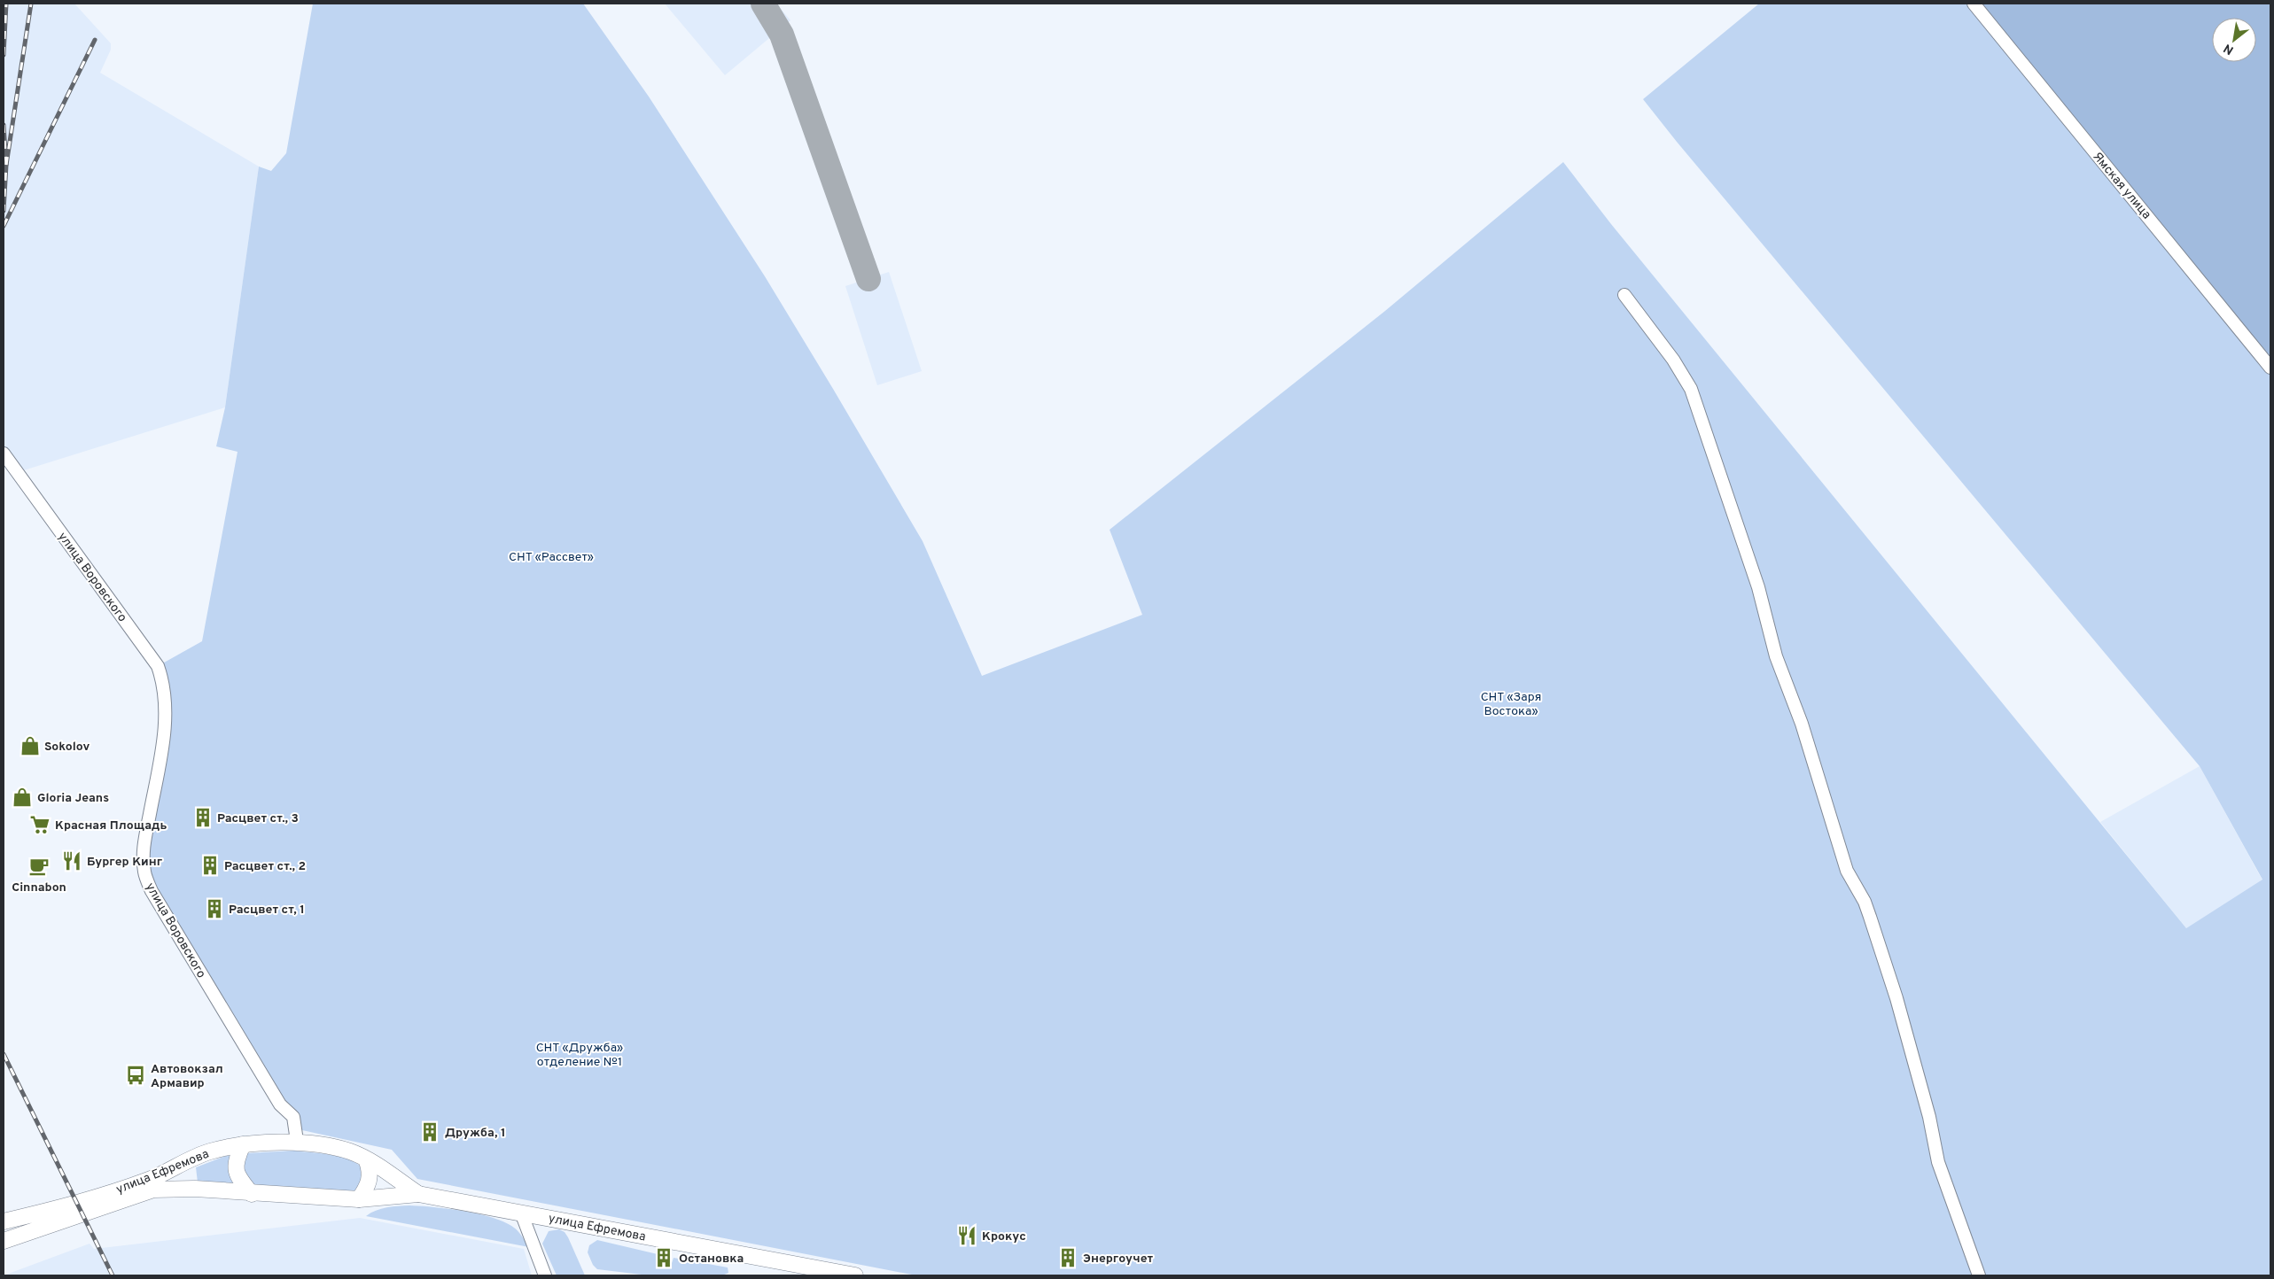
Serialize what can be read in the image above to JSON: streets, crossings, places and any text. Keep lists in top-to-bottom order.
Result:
{
  "streets": {
    "main road": ["улица Ефремова"],
    "street": ["Ямская улица", "улица Воровского"]
  },
  "crossings": [
    ["улица Воровского", "улица Ефремова"]
  ],
  "parks": ["СНТ «Рассвет»", "СНТ «Заря Востока»", "СНТ «Дружба» отделение №1"],
  "places": {
    "shop": ["Sokolov", "Gloria Jeans"],
    "building": [
      "Расцвет ст., 3",
      "Расцвет ст., 2",
      "Расцвет ст, 1",
      "Дружба, 1",
      "Остановка",
      "Энергоучет"
    ],
    "supermarket": ["Красная Площадь"],
    "restaurant": ["Бургер Кинг", "Крокус"],
    "cafe": ["Cinnabon"],
    "bus stop": ["Автовокзал Армавир"]
  },
  "north": "bottom left"
}
